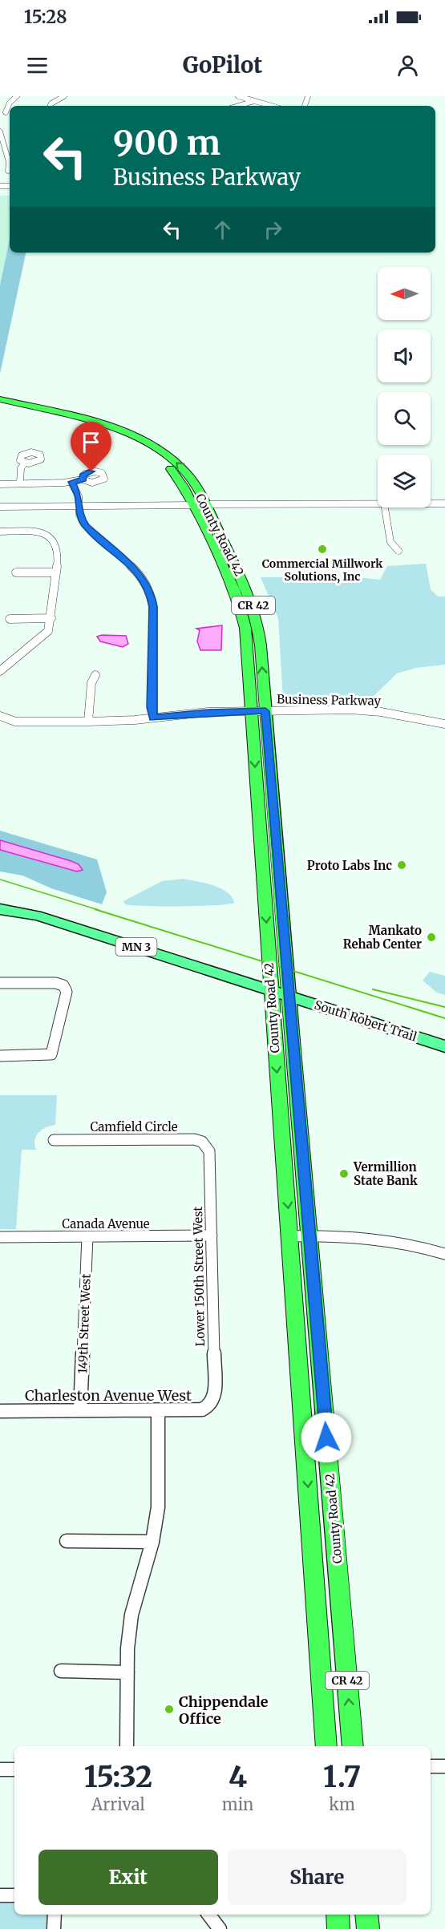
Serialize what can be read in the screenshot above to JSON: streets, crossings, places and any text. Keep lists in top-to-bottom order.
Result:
{
  "streets": {
    "highway": ["County Road 42", "CR 42"],
    "main road": ["MN 3", "South Robert Trail"],
    "street": [
      "Business Parkway",
      "Camfield Circle",
      "Canada Avenue",
      "Lower 150th Street West",
      "149th Street West",
      "Charleston Avenue West"
    ]
  },
  "crossings": [
    ["County Road 42", "Business Parkway"],
    ["County Road 42", "MN 3"],
    ["County Road 42", "South Robert Trail"],
    ["MN 3", "South Robert Trail"],
    ["Camfield Circle", "Lower 150th Street West"],
    ["Canada Avenue", "Lower 150th Street West"],
    ["Canada Avenue", "149th Street West"],
    ["Lower 150th Street West", "Charleston Avenue West"],
    ["149th Street West", "Charleston Avenue West"]
  ],
  "places": [
    "Commercial Millwork Solutions, Inc",
    "Proto Labs Inc",
    "Mankato Rehab Center",
    "Vermillion State Bank",
    "Chippendale Office"
  ],
  "north": "left",
  "page": {
    "status": "15:28",
    "header": "GoPilot",
    "turn": ["900 m", "Business Parkway"],
    "eta": [
      "15:32",
      "Arrival",
      "4",
      "min",
      "1.7",
      "km"
    ],
    "buttons": ["Exit", "Share"]
  }
}
